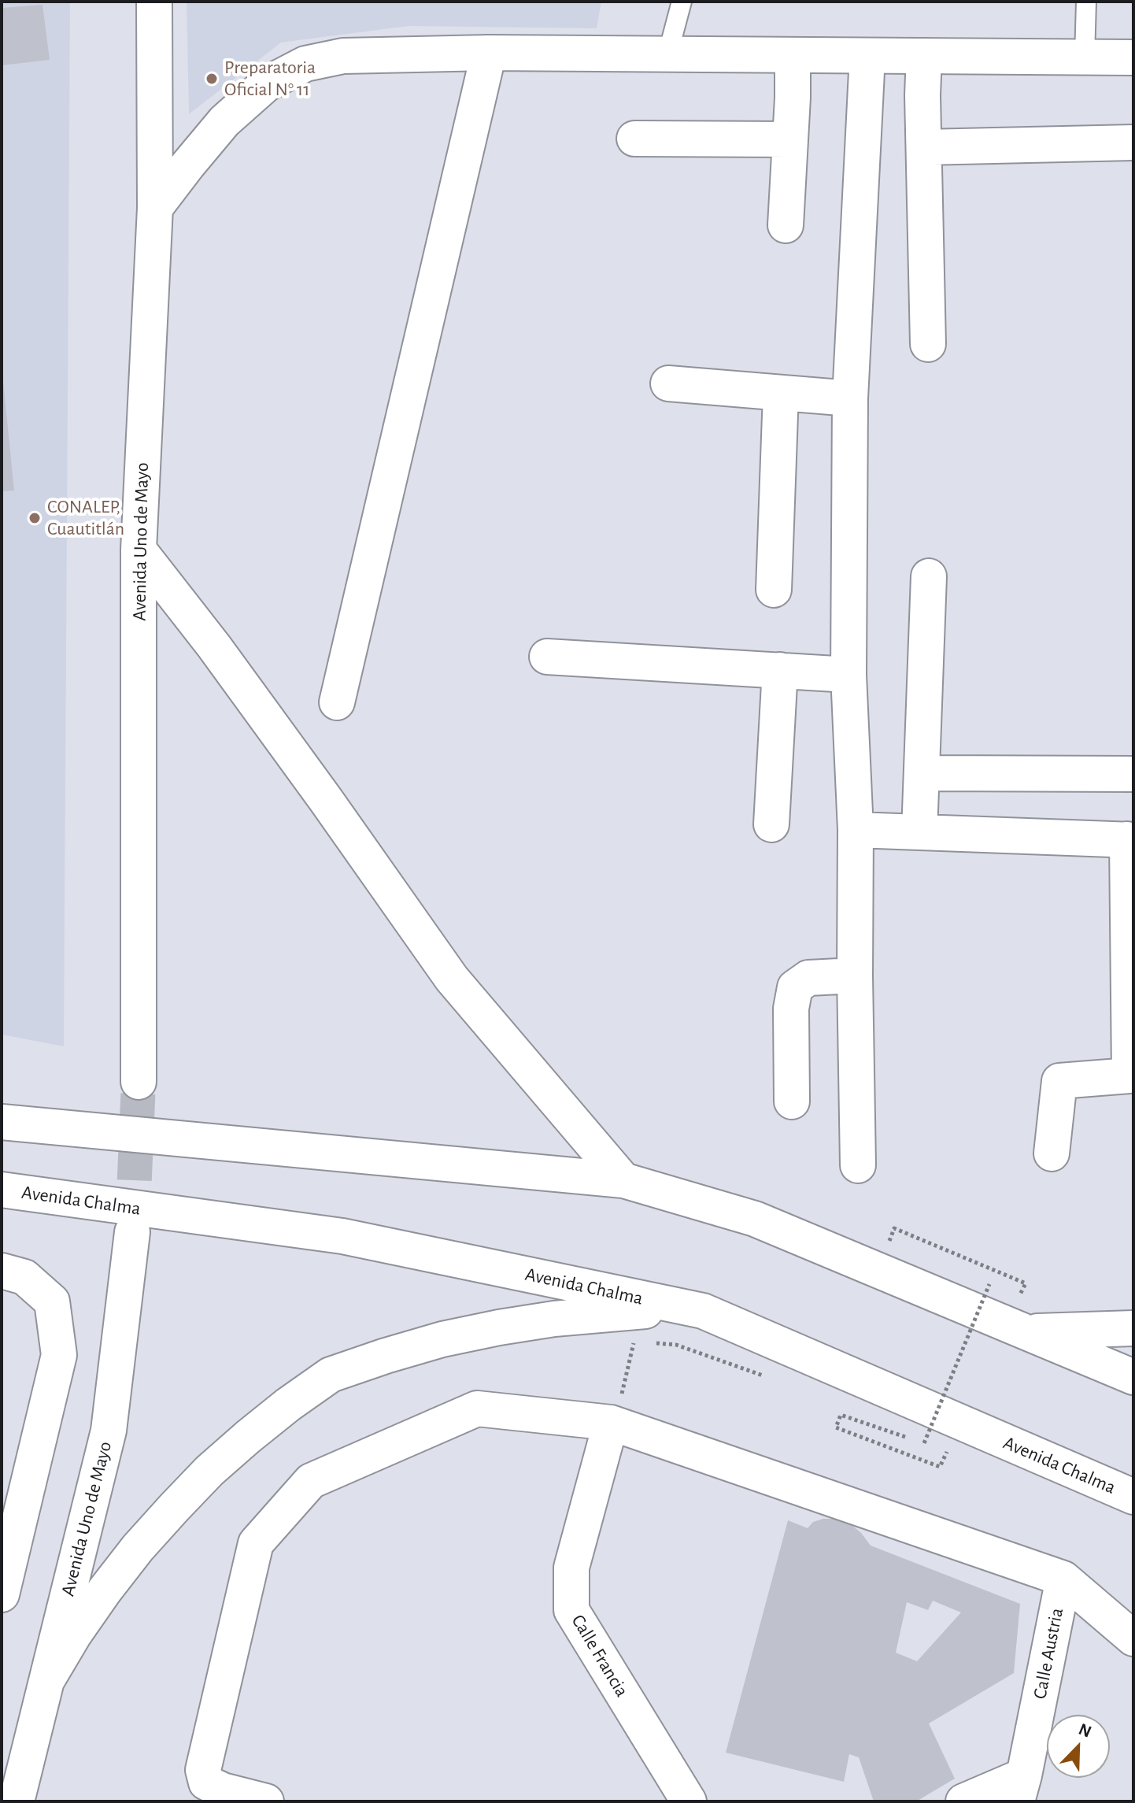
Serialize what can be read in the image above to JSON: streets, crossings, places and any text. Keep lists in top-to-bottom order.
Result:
{
  "streets": {
    "street": [
      "Avenida Uno de Mayo",
      "Avenida Chalma",
      "Calle Austria",
      "Calle Francia"
    ]
  },
  "places": ["Preparatoria Oficial N° 11", "CONALEP, Cuautitlán"],
  "north": "top right"
}
